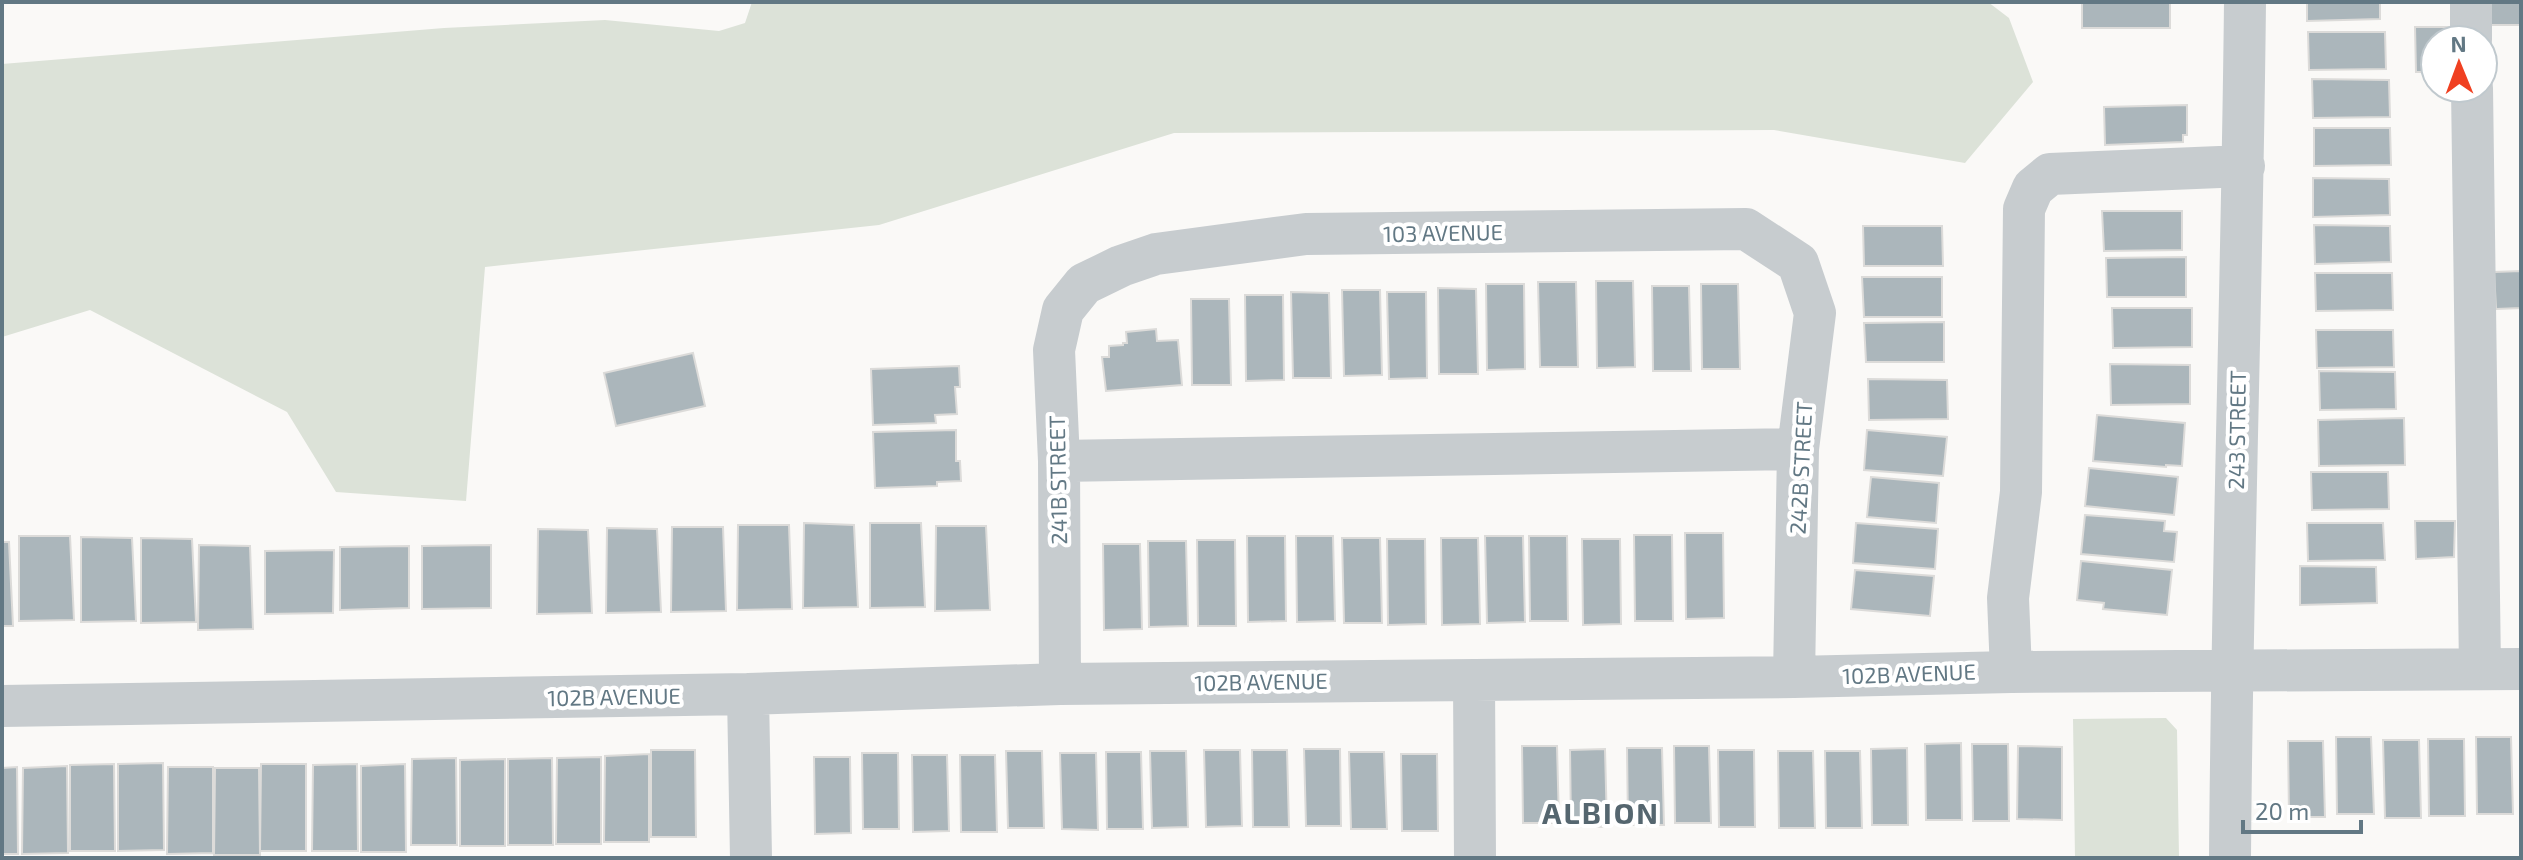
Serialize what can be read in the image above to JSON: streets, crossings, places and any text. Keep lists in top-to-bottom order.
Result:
{
  "streets": {
    "street": [
      "103 AVENUE",
      "243 STREET",
      "242B STREET",
      "241B STREET",
      "102B AVENUE"
    ]
  },
  "crossings": [
    ["103 AVENUE", "242B STREET"],
    ["103 AVENUE", "241B STREET"],
    ["243 STREET", "102B AVENUE"],
    ["242B STREET", "102B AVENUE"],
    ["241B STREET", "102B AVENUE"]
  ],
  "districts": ["ALBION"],
  "scale_bar": "20 m",
  "north": "top"
}
